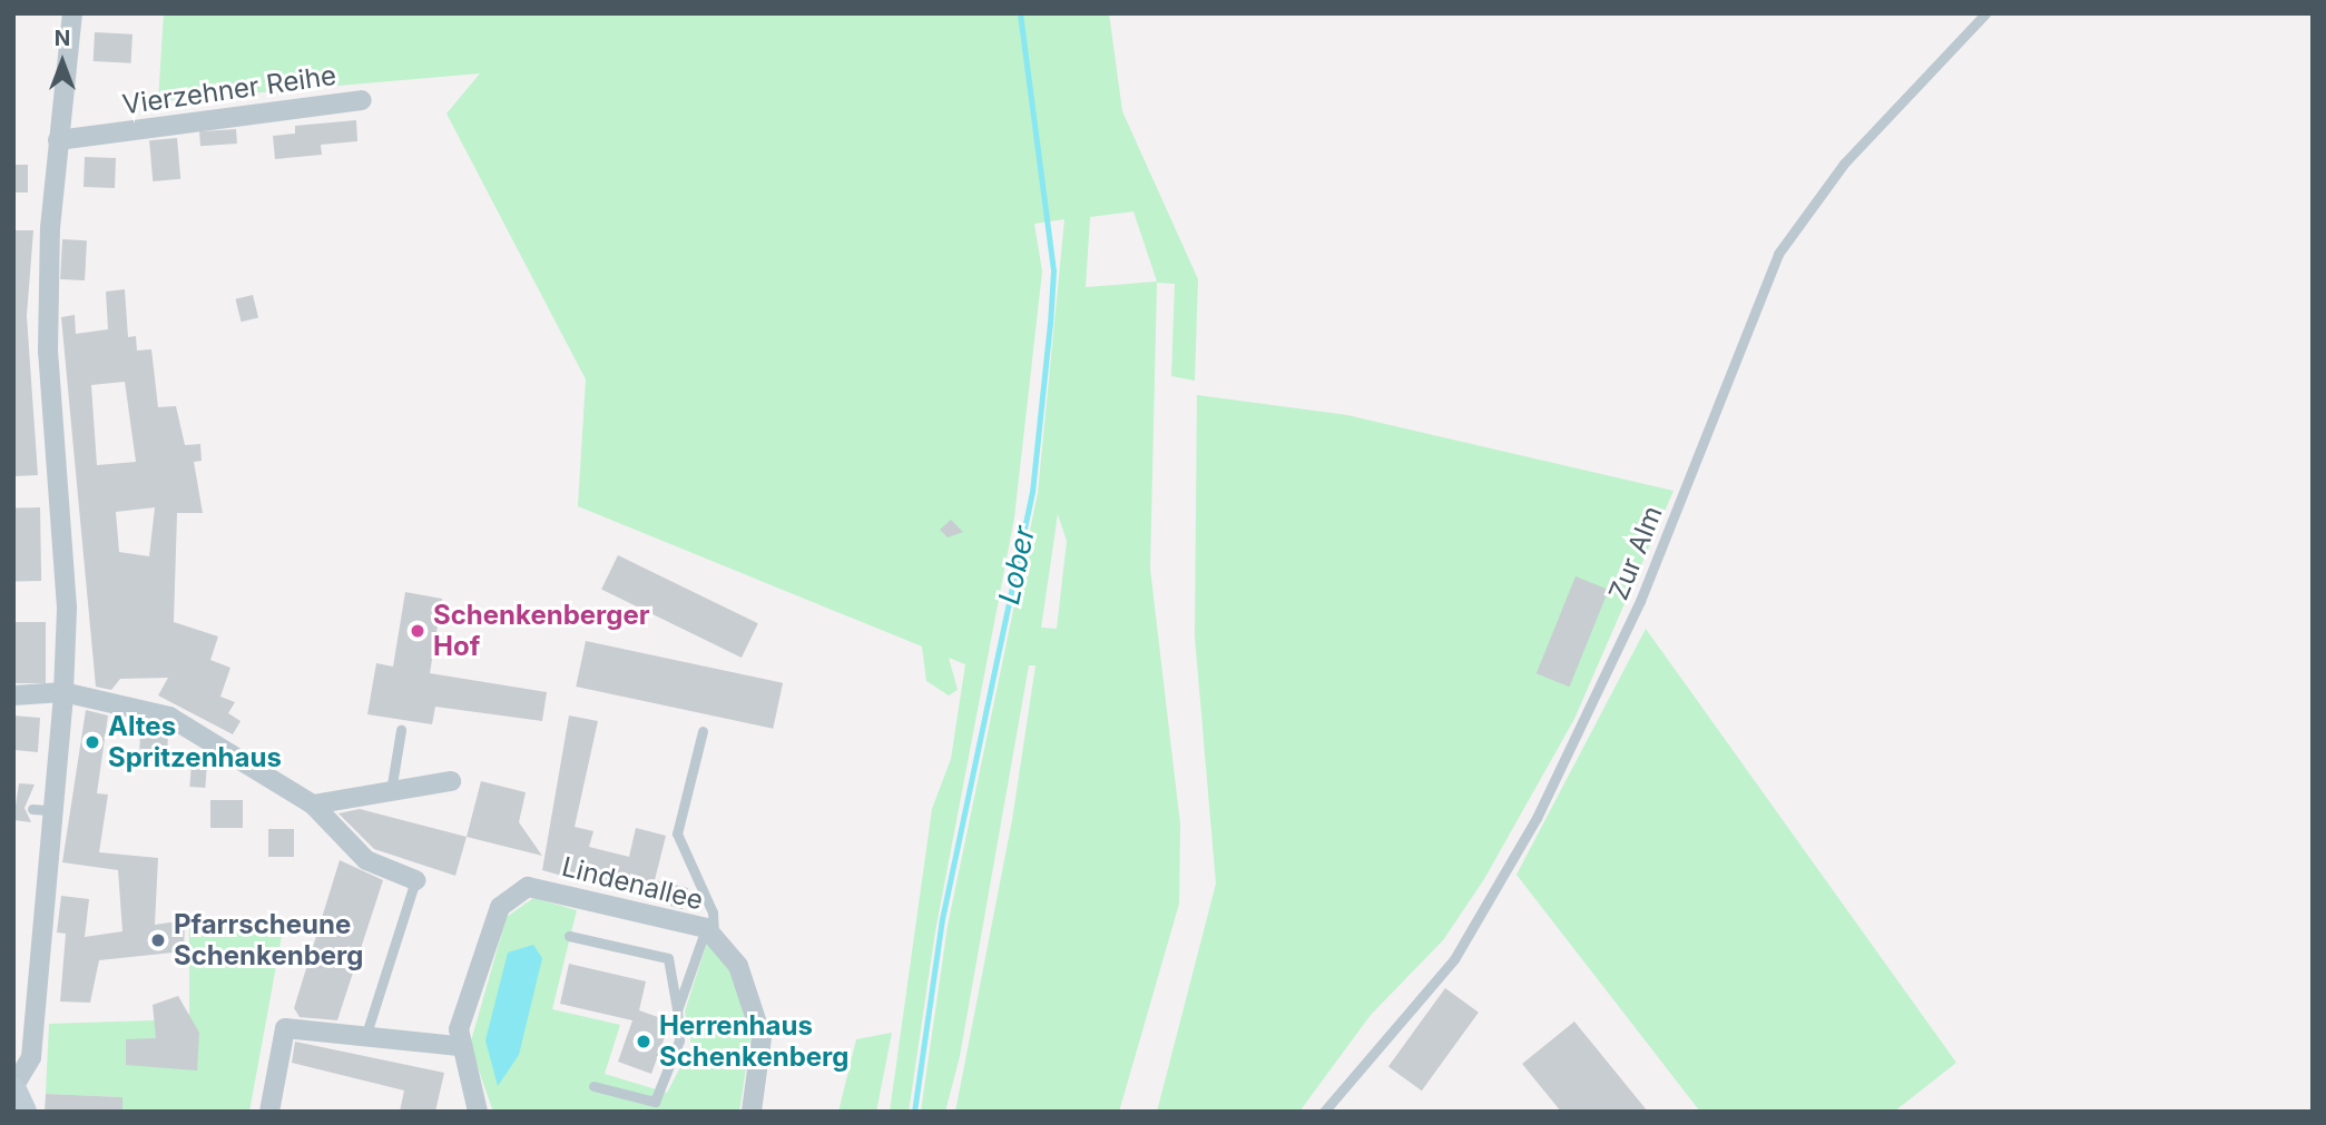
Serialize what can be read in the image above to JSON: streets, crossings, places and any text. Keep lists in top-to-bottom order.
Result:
{
  "streets": {
    "street": ["Vierzehner Reihe", "Lindenallee"],
    "lane": ["Zur Alm"]
  },
  "water": ["Lober"],
  "places": [
    "Schenkenberger Hof",
    "Altes Spritzenhaus",
    "Pfarrscheune Schenkenberg",
    "Herrenhaus Schenkenberg"
  ],
  "north": "top"
}
